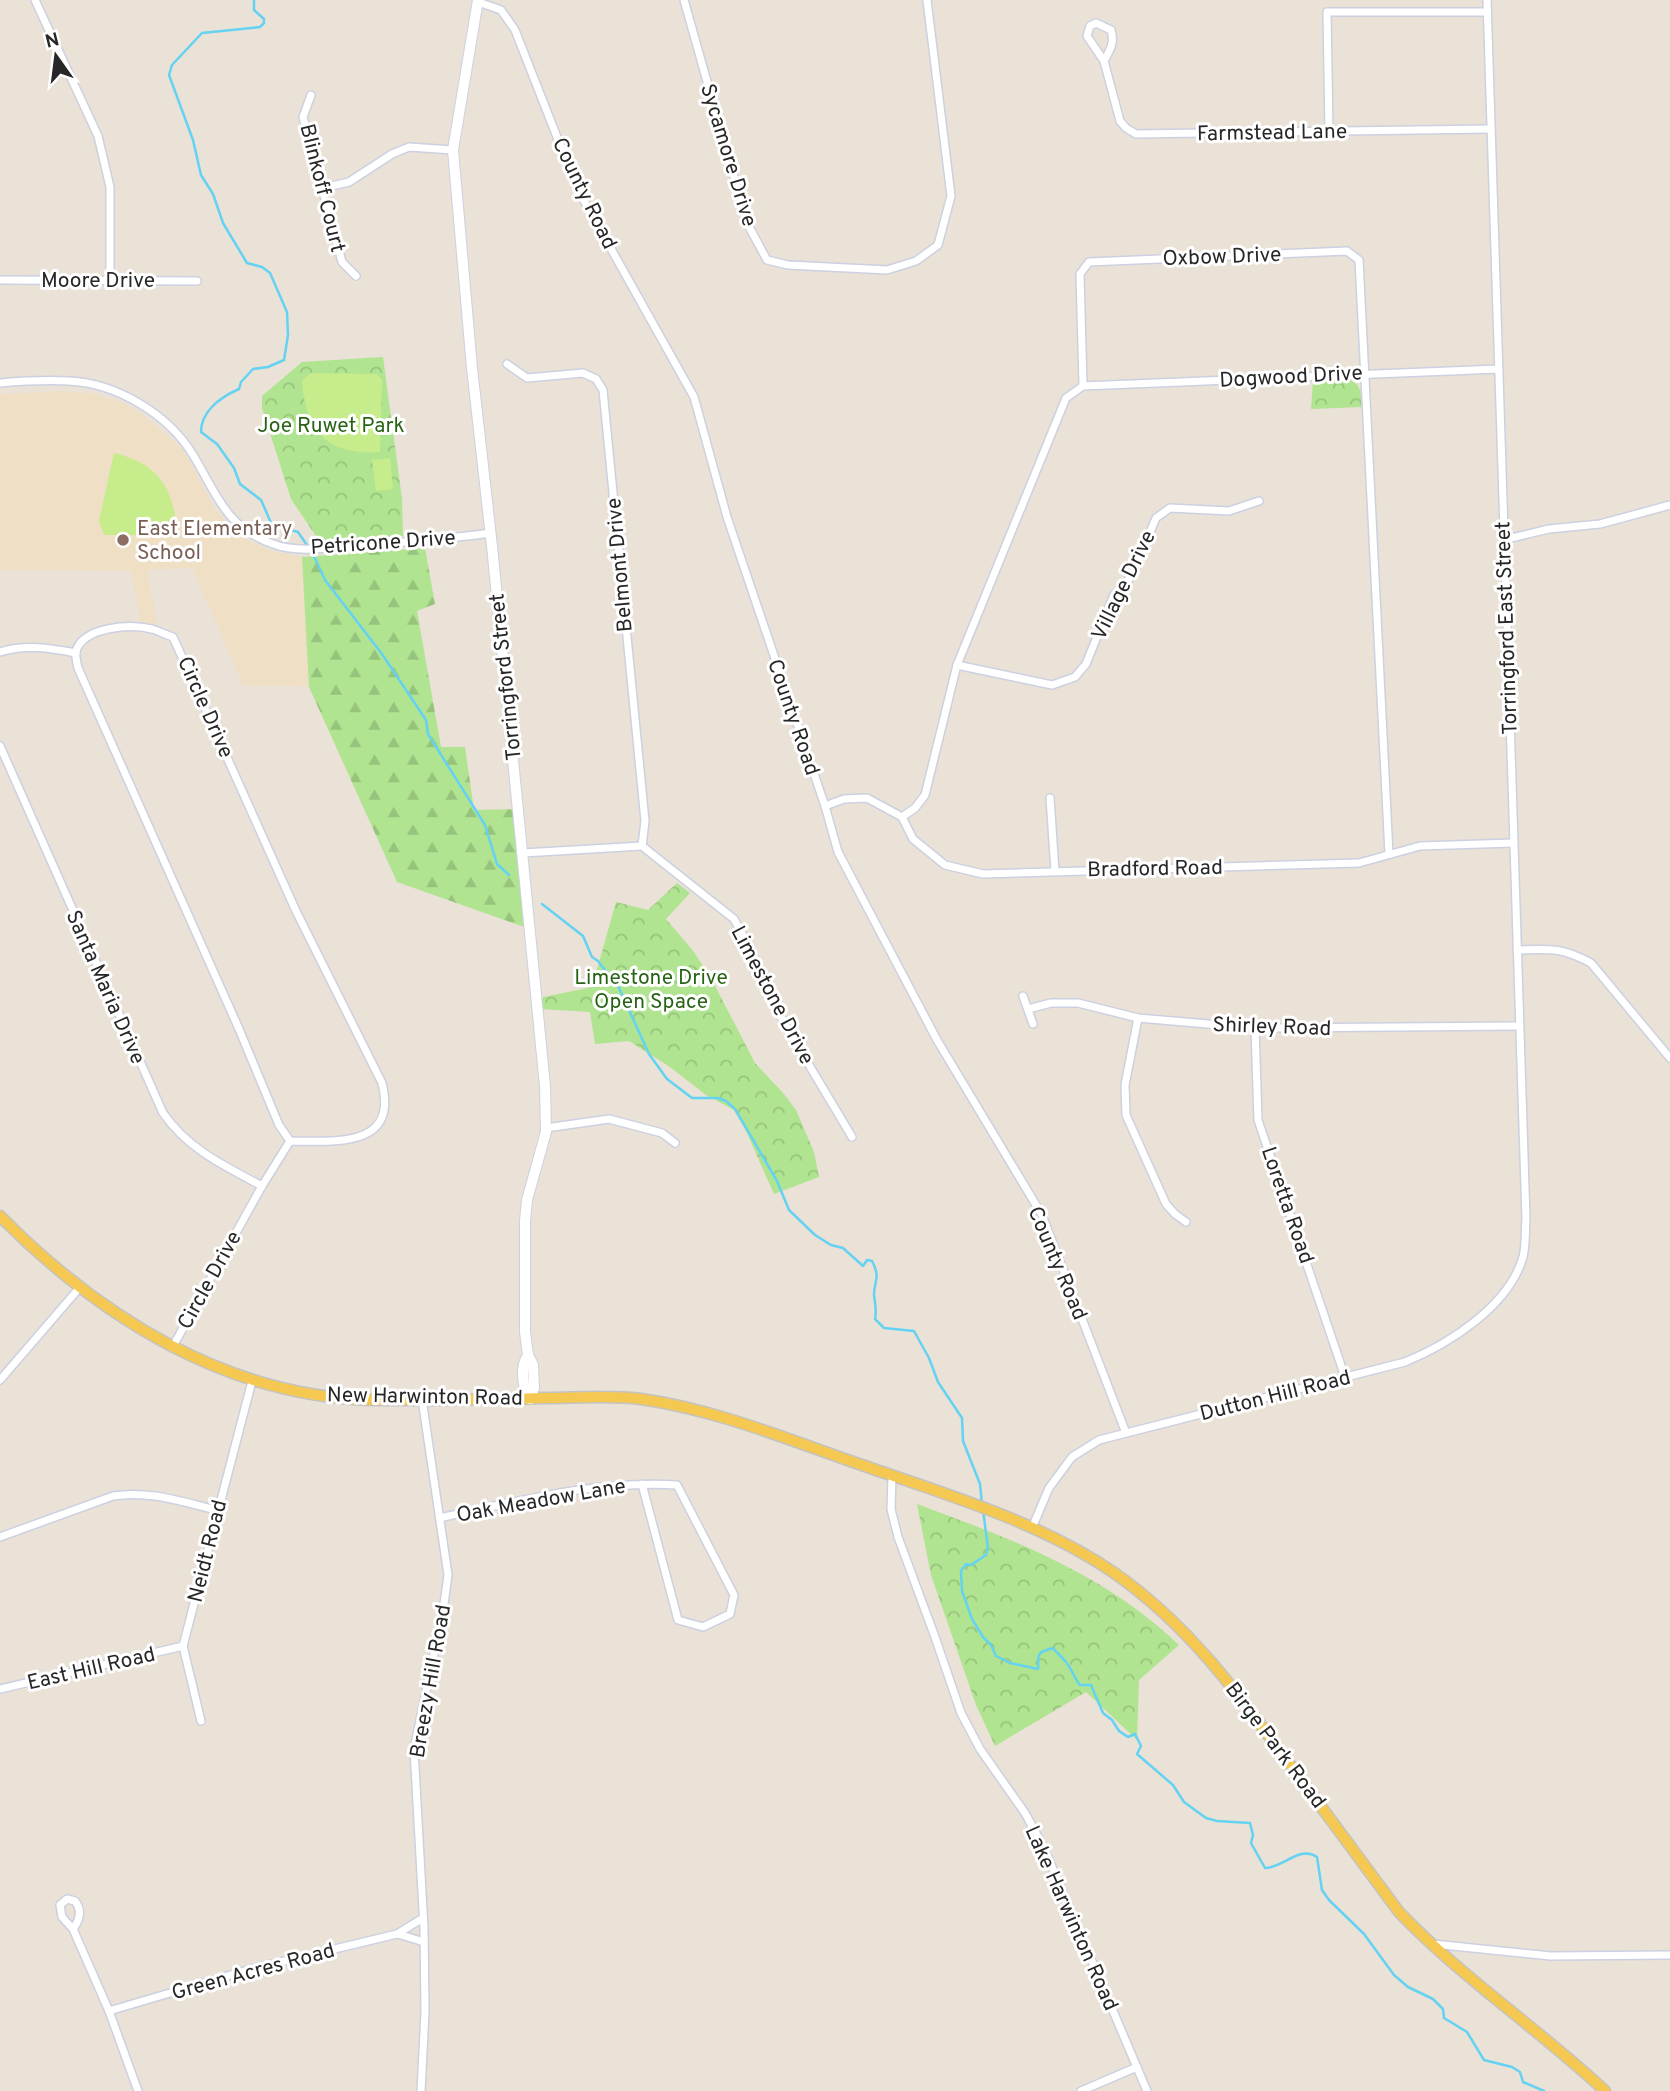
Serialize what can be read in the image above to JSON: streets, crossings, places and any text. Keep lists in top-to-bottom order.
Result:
{
  "streets": {
    "main road": ["Torringford Street", "New Harwinton Road", "Birge Park Road"],
    "street": [
      "Farmstead Lane",
      "Sycamore Drive",
      "Blinkoff Court",
      "County Road",
      "Oxbow Drive",
      "Moore Drive",
      "Dogwood Drive",
      "Petricone Drive",
      "Belmont Drive",
      "Village Drive",
      "Torringford East Street",
      "Circle Drive",
      "Bradford Road",
      "Santa Maria Drive",
      "Limestone Drive",
      "Shirley Road",
      "Loretta Road",
      "Dutton Hill Road",
      "Oak Meadow Lane",
      "Neidt Road",
      "East Hill Road",
      "Breezy Hill Road",
      "Lake Harwinton Road",
      "Green Acres Road"
    ]
  },
  "crossings": [
    ["Farmstead Lane", "Torringford East Street"],
    ["County Road", "Torringford Street"],
    ["County Road", "Bradford Road"],
    ["County Road", "Dutton Hill Road"],
    ["Oxbow Drive", "Dogwood Drive"],
    ["Oxbow Drive", "Bradford Road"],
    ["Dogwood Drive", "Torringford East Street"],
    ["Petricone Drive", "Torringford Street"],
    ["Belmont Drive", "Limestone Drive"],
    ["Torringford East Street", "Bradford Road"],
    ["Torringford East Street", "Shirley Road"],
    ["Torringford East Street", "Dutton Hill Road"],
    ["Torringford Street", "New Harwinton Road"],
    ["Circle Drive", "Santa Maria Drive"],
    ["Circle Drive", "New Harwinton Road"],
    ["Shirley Road", "Loretta Road"],
    ["Loretta Road", "Dutton Hill Road"],
    ["Dutton Hill Road", "Birge Park Road"],
    ["New Harwinton Road", "Neidt Road"],
    ["New Harwinton Road", "Breezy Hill Road"],
    ["New Harwinton Road", "Birge Park Road"],
    ["New Harwinton Road", "Lake Harwinton Road"],
    ["Oak Meadow Lane", "Breezy Hill Road"],
    ["Neidt Road", "East Hill Road"],
    ["Breezy Hill Road", "Green Acres Road"],
    ["Birge Park Road", "Lake Harwinton Road"]
  ],
  "parks": ["Joe Ruwet Park", "Limestone Drive Open Space"],
  "places": ["East Elementary School"],
  "north": "top"
}
